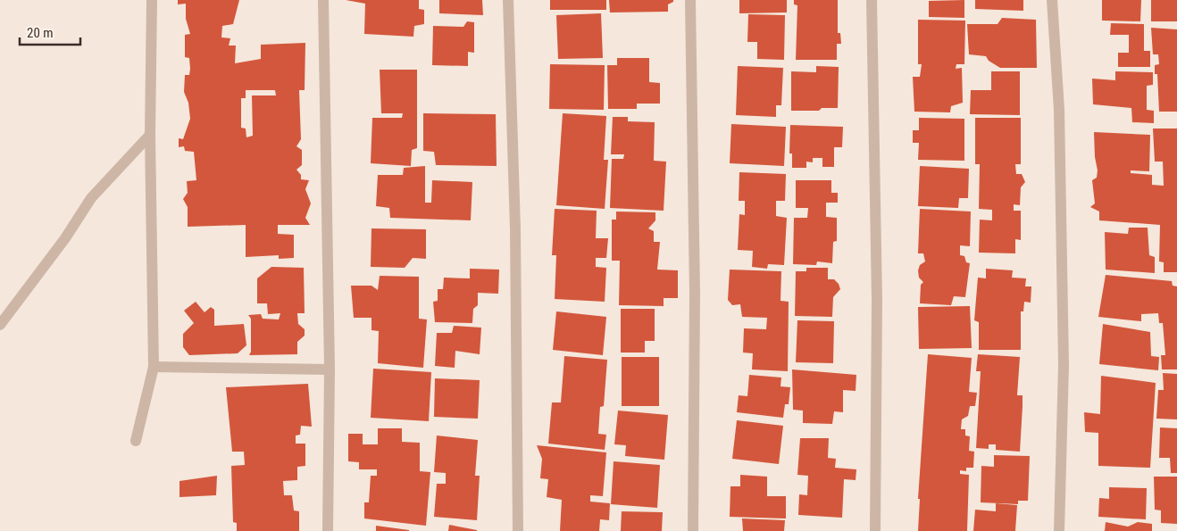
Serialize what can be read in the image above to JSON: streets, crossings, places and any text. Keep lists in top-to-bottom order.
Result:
{
  "scale_bar": "20 m"
}
